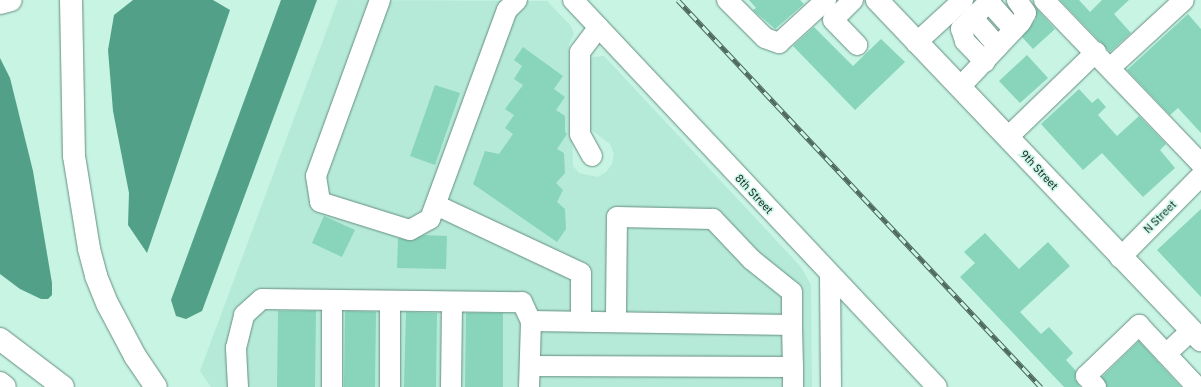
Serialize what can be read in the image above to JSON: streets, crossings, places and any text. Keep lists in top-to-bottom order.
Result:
{
  "streets": {
    "main road": ["9th Street"],
    "street": ["8th Street", "N Street"]
  },
  "crossings": [
    ["9th Street", "N Street"]
  ]
}
